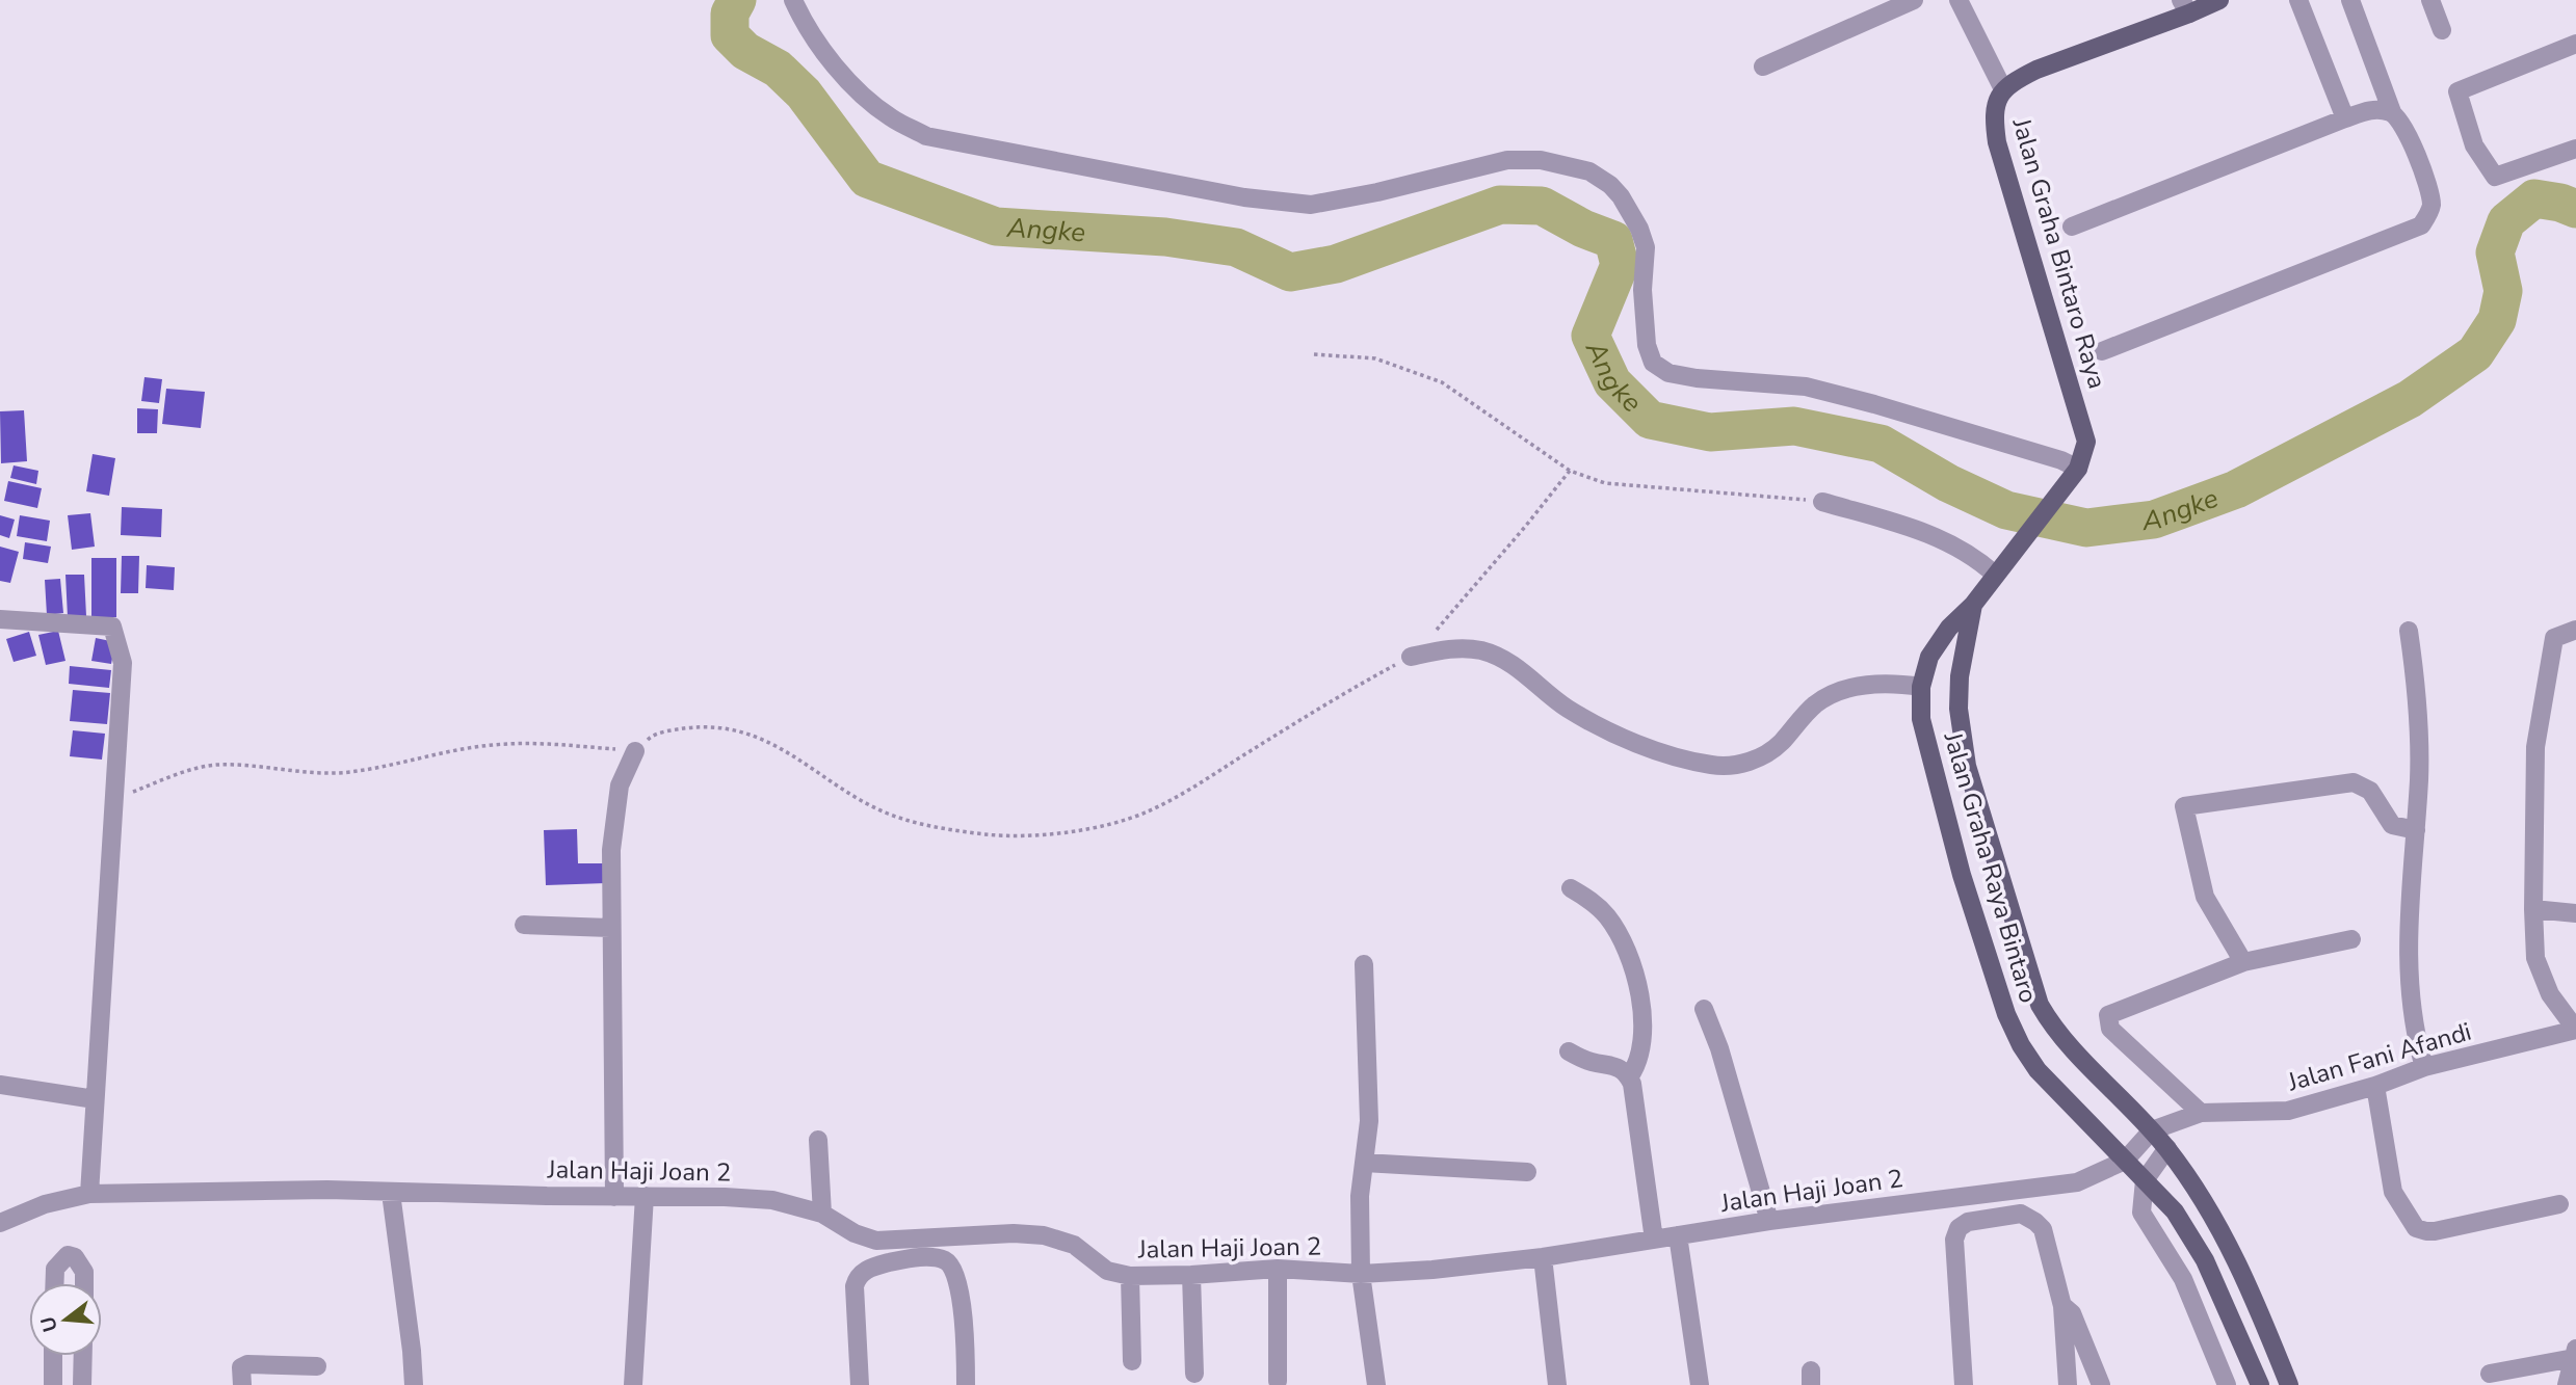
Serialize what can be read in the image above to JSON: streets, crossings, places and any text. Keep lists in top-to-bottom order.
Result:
{
  "streets": {
    "main road": ["Jalan Graha Bintaro Raya", "Jalan Graha Raya Bintaro"],
    "street": ["Jalan Fani Afandi", "Jalan Haji Joan 2"]
  },
  "crossings": [
    ["Jalan Graha Bintaro Raya", "Jalan Graha Raya Bintaro"],
    ["Jalan Graha Raya Bintaro", "Jalan Fani Afandi"],
    ["Jalan Graha Raya Bintaro", "Jalan Haji Joan 2"],
    ["Jalan Fani Afandi", "Jalan Haji Joan 2"]
  ],
  "water": ["Angke"],
  "north": "left"
}
